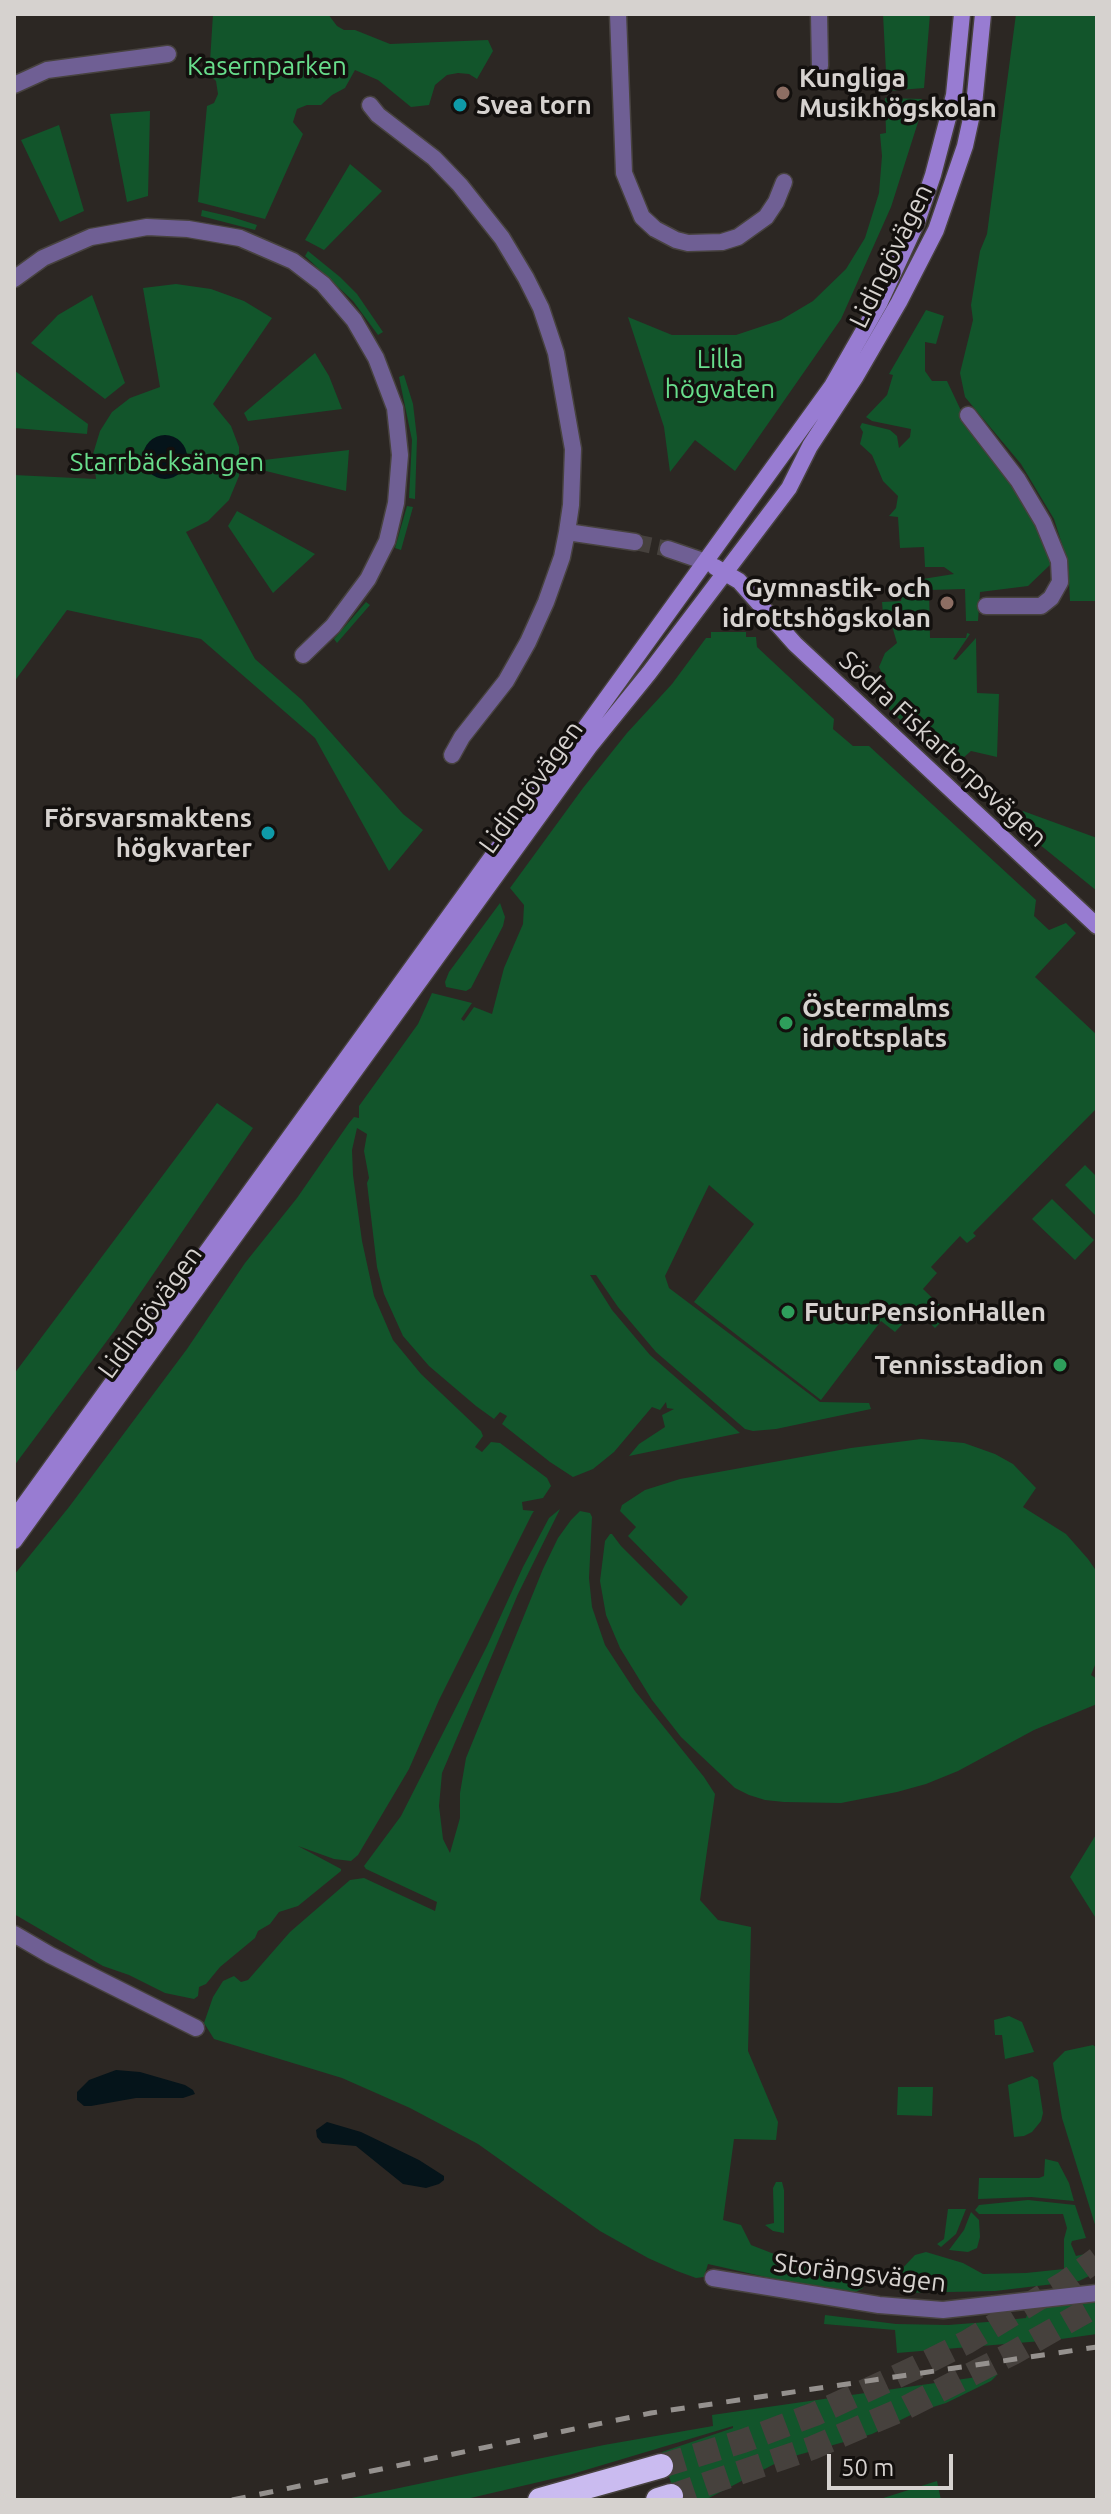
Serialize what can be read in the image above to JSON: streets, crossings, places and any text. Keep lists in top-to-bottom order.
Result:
{
  "streets": {
    "main road": ["Lidingövägen", "Södra Fiskartorpsvägen"],
    "street": ["Storängsvägen"]
  },
  "crossings": [
    ["Lidingövägen", "Södra Fiskartorpsvägen"]
  ],
  "parks": ["Kasernparken", "Lilla högvaten", "Starrbäcksängen"],
  "places": [
    "Kungliga Musikhögskolan",
    "Svea torn",
    "Gymnastik- och idrottshögskolan",
    "Försvarsmaktens högkvarter",
    "Östermalms idrottsplats",
    "FuturPensionHallen",
    "Tennisstadion"
  ],
  "scale_bar": "50 m"
}
